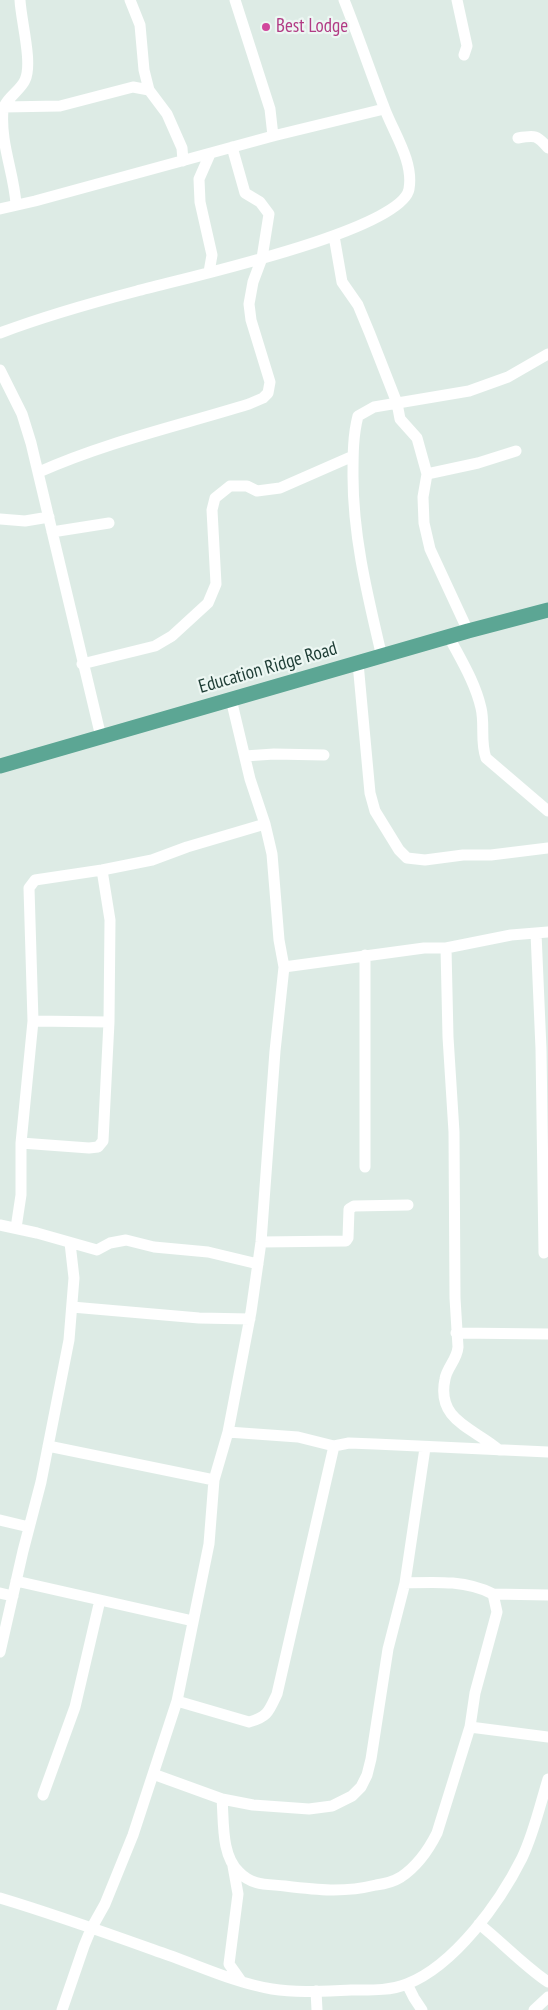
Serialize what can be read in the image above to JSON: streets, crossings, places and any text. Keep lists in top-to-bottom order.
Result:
{
  "streets": {
    "main road": ["Education Ridge Road"]
  },
  "places": ["Best Lodge"]
}
